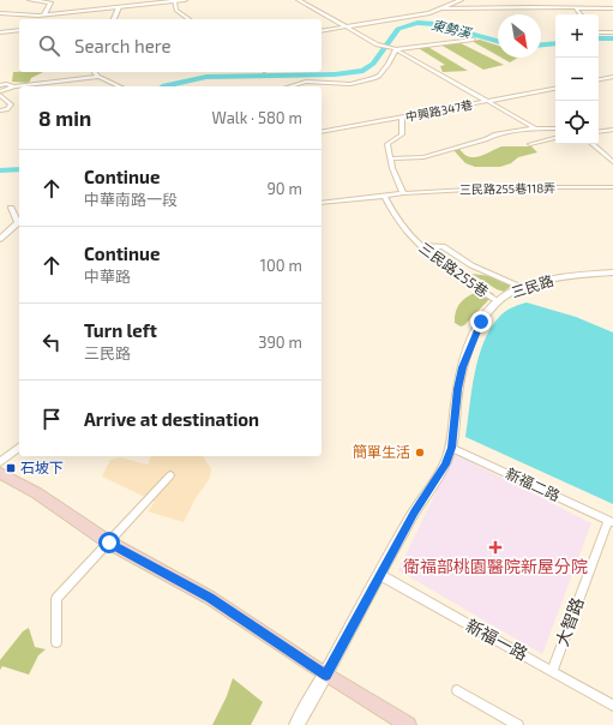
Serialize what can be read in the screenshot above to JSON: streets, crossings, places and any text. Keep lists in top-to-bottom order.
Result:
{
  "streets": {
    "street": [
      "中興路347巷",
      "三民路255巷118弄",
      "三民路255巷",
      "三民路",
      "新福二路",
      "大智路",
      "新福一路"
    ]
  },
  "crossings": [
    ["三民路255巷118弄", "三民路255巷"],
    ["三民路255巷", "三民路"],
    ["三民路", "新福二路"],
    ["三民路", "新福一路"],
    ["新福二路", "大智路"],
    ["大智路", "新福一路"]
  ],
  "water": ["東勢溪"],
  "places": {
    "other": ["簡單生活"],
    "transit": ["石坡下"],
    "health": ["衛福部桃園醫院新屋分院"]
  },
  "north": "bottom right",
  "page": {
    "map_buttons": ["+", "−"],
    "search": "Search here",
    "heading": ["8 min", "Walk · 580 m"],
    "list": [
      ["Continue", "中華南路一段", "90 m"],
      ["Continue", "中華路", "100 m"],
      ["Turn left", "三民路", "390 m"],
      "Arrive at destination"
    ]
  }
}
